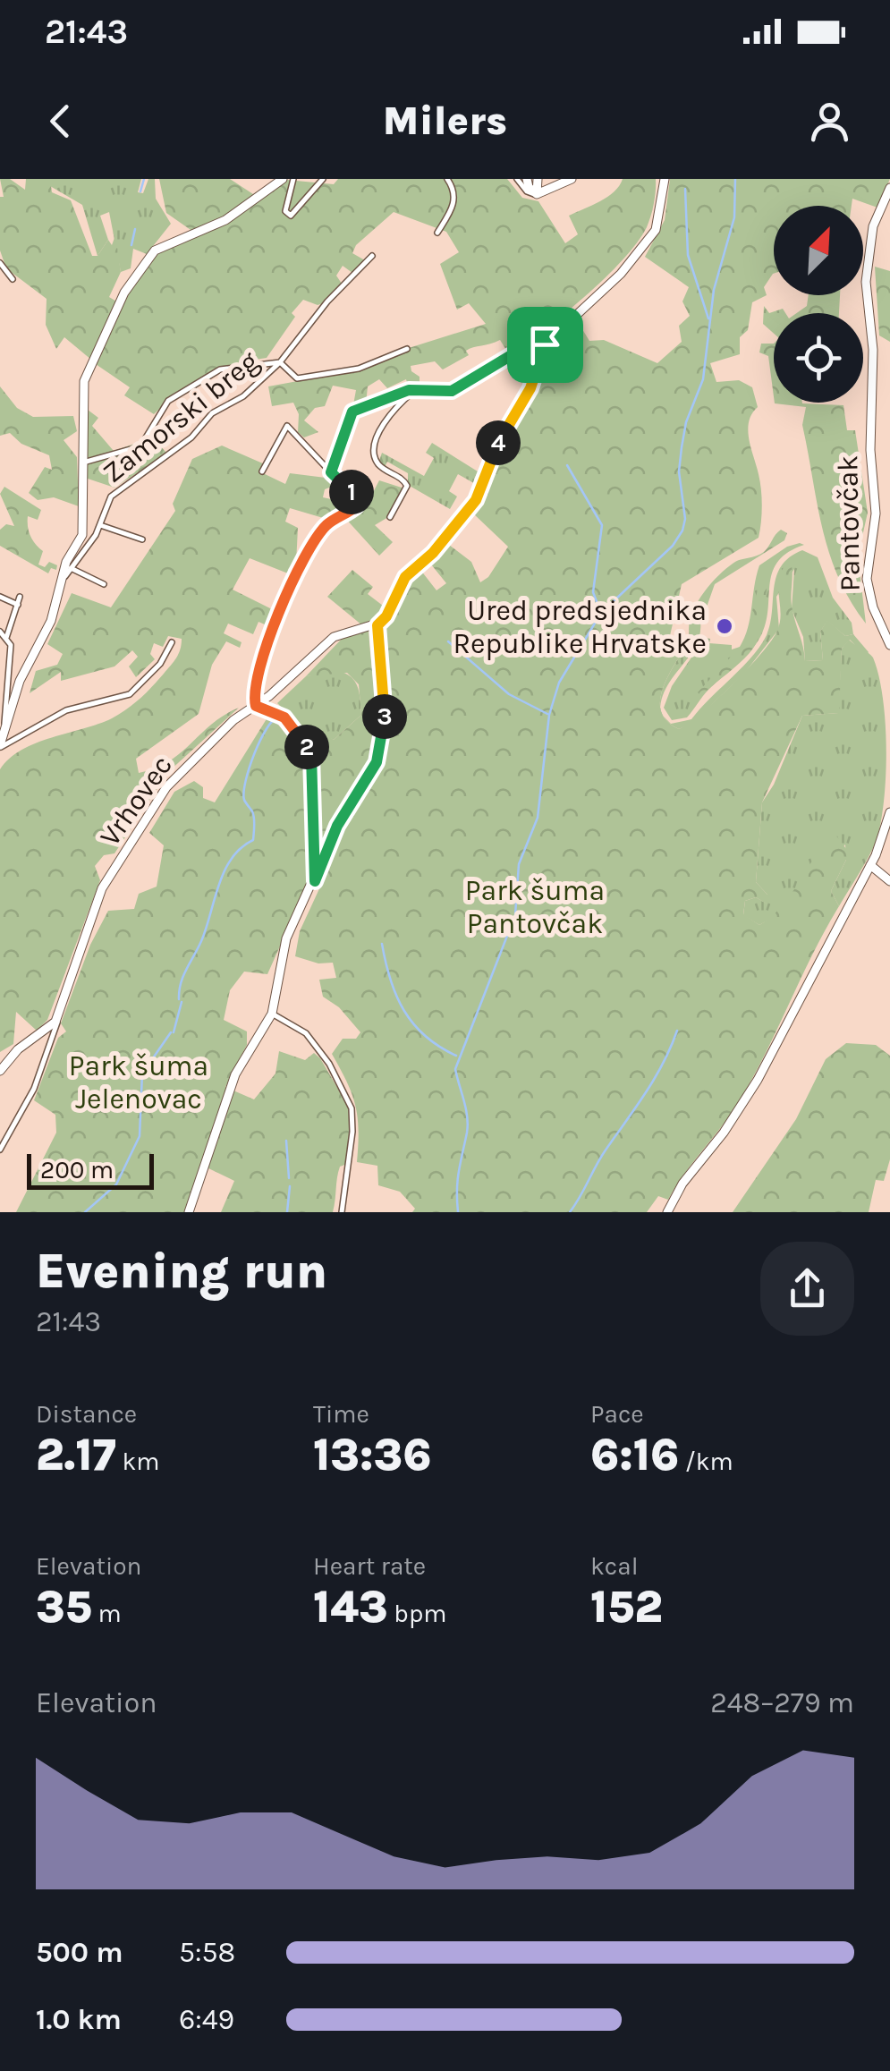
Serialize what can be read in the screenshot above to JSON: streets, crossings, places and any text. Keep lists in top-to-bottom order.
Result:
{
  "streets": {
    "street": ["Zamorski breg", "Pantovčak", "Vrhovec"]
  },
  "parks": ["Park šuma Pantovčak", "Park šuma Jelenovac"],
  "places": ["Ured predsjednika Republike Hrvatske"],
  "scale_bar": "200 m",
  "north": "top right",
  "page": {
    "status": "21:43",
    "header": "Milers",
    "pins": [
      "4",
      "1",
      "3",
      "2"
    ],
    "scale": "200 m",
    "heading": ["Evening run", "21:43"],
    "stats": [
      ["Distance", "2.17 km"],
      ["Time", "13:36"],
      ["Pace", "6:16 /km"],
      ["Elevation", "35 m"],
      ["Heart rate", "143 bpm"],
      ["kcal", "152"]
    ],
    "chart": ["Elevation", "248–279 m"],
    "list": [
      {
        "name": "500 m",
        "note": "5:58"
      },
      {
        "name": "1.0 km",
        "note": "6:49"
      }
    ]
  }
}
